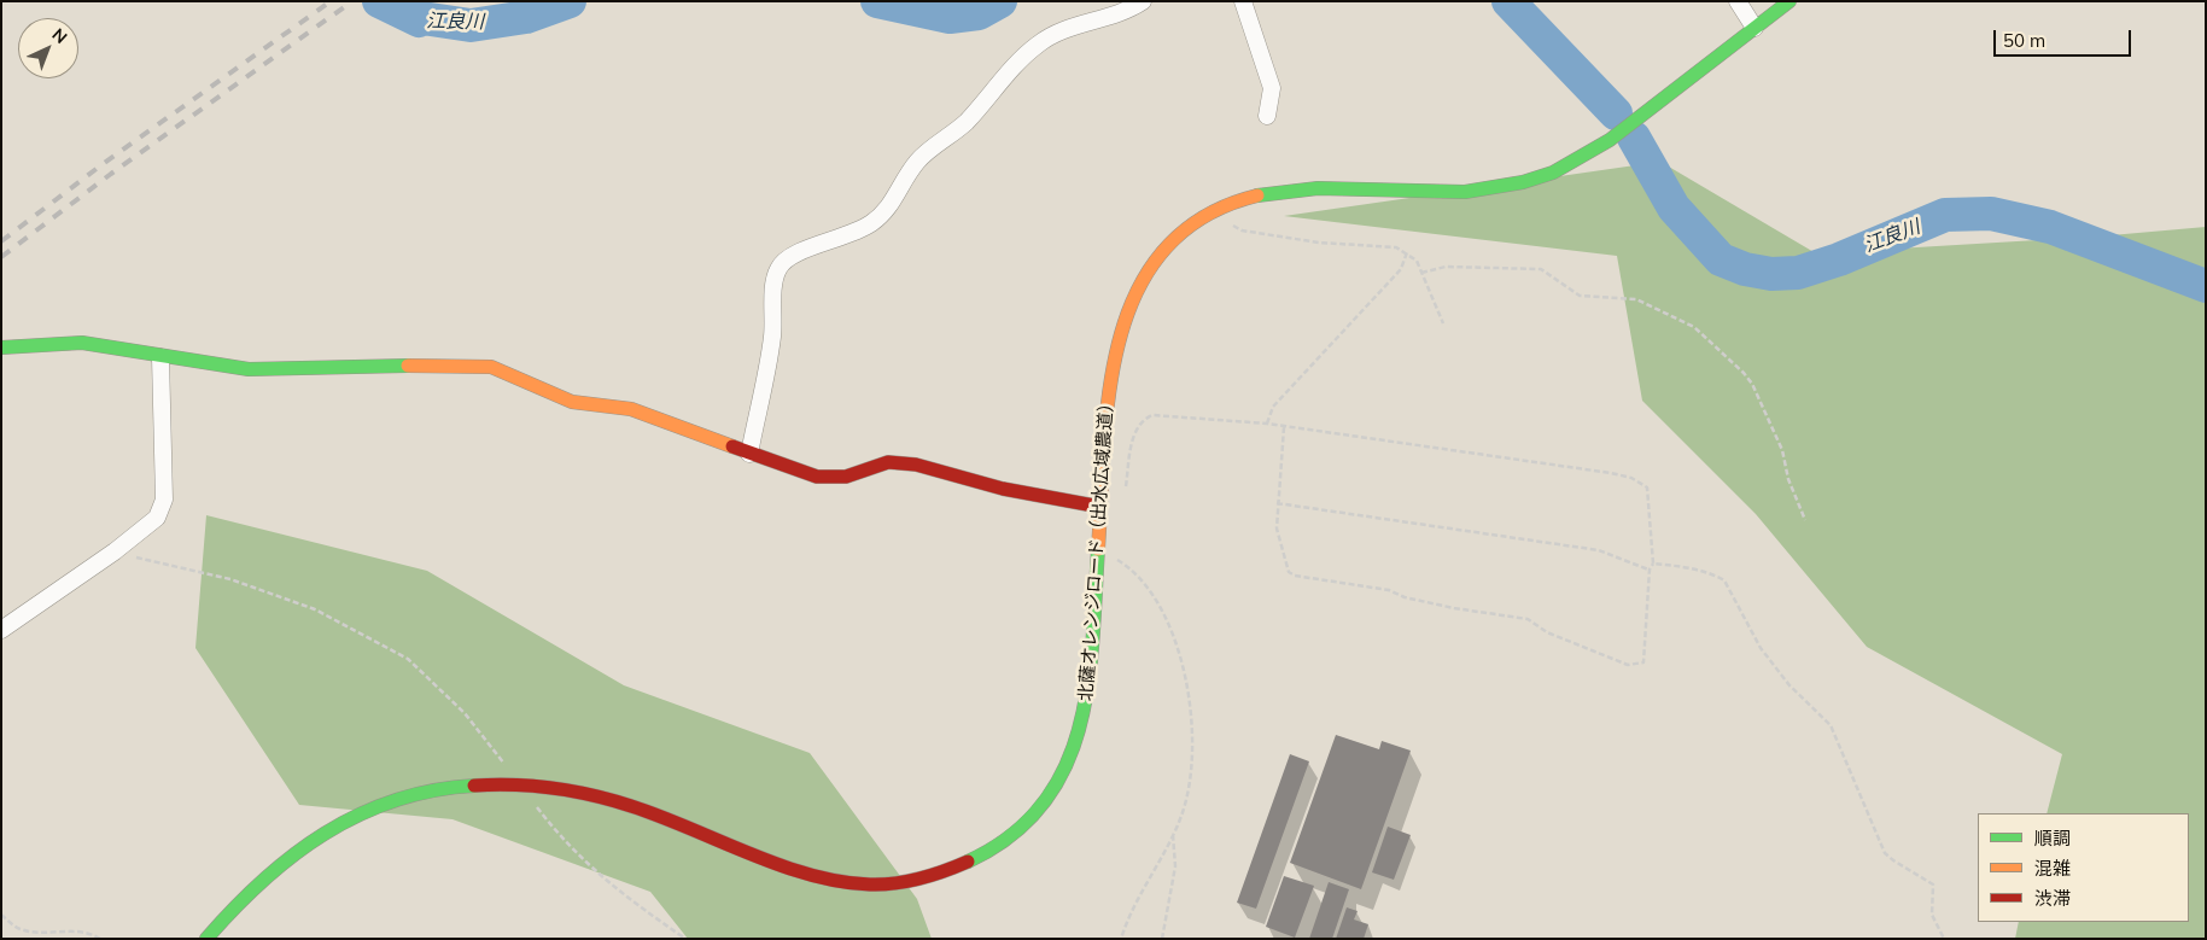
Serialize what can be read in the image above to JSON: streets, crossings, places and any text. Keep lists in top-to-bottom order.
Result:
{
  "streets": {
    "street": ["北薩オレンジロード（出水広域農道）"]
  },
  "water": ["江良川"],
  "legend": ["順調", "混雑", "渋滞"],
  "scale_bar": "50 m",
  "north": "top right"
}
